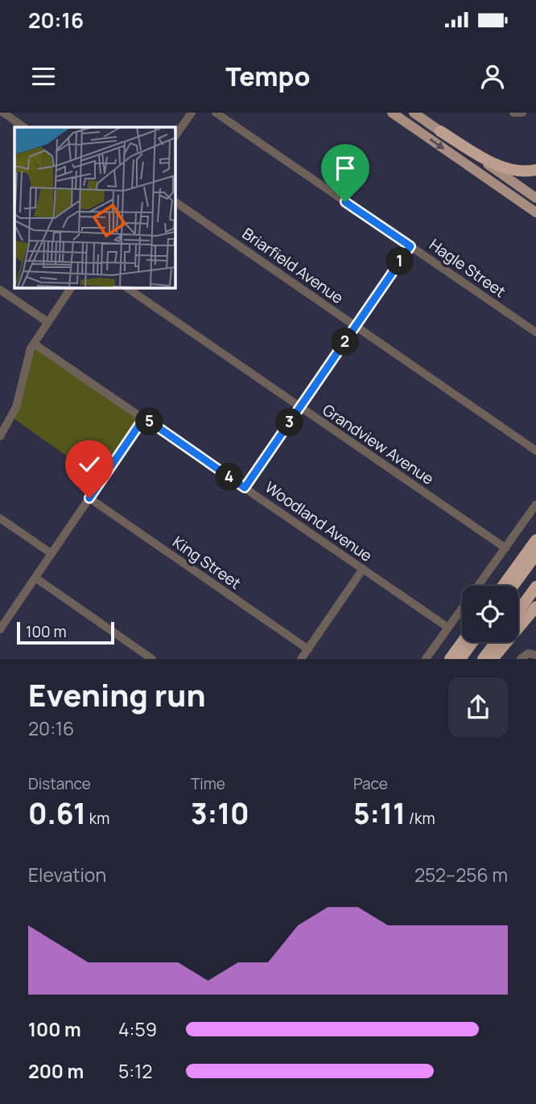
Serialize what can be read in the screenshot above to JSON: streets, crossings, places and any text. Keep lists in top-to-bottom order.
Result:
{
  "streets": {
    "street": [
      "Briarfield Avenue",
      "Hagle Street",
      "Grandview Avenue",
      "Woodland Avenue",
      "King Street"
    ]
  },
  "scale_bar": "100 m",
  "page": {
    "status": "20:16",
    "header": "Tempo",
    "pins": [
      "1",
      "2",
      "5",
      "3",
      "4"
    ],
    "scale": "100 m",
    "heading": ["Evening run", "20:16"],
    "stats": [
      ["Distance", "0.61 km"],
      ["Time", "3:10"],
      ["Pace", "5:11 /km"]
    ],
    "chart": ["Elevation", "252–256 m"],
    "list": [
      {
        "name": "100 m",
        "note": "4:59"
      },
      {
        "name": "200 m",
        "note": "5:12"
      }
    ]
  }
}
